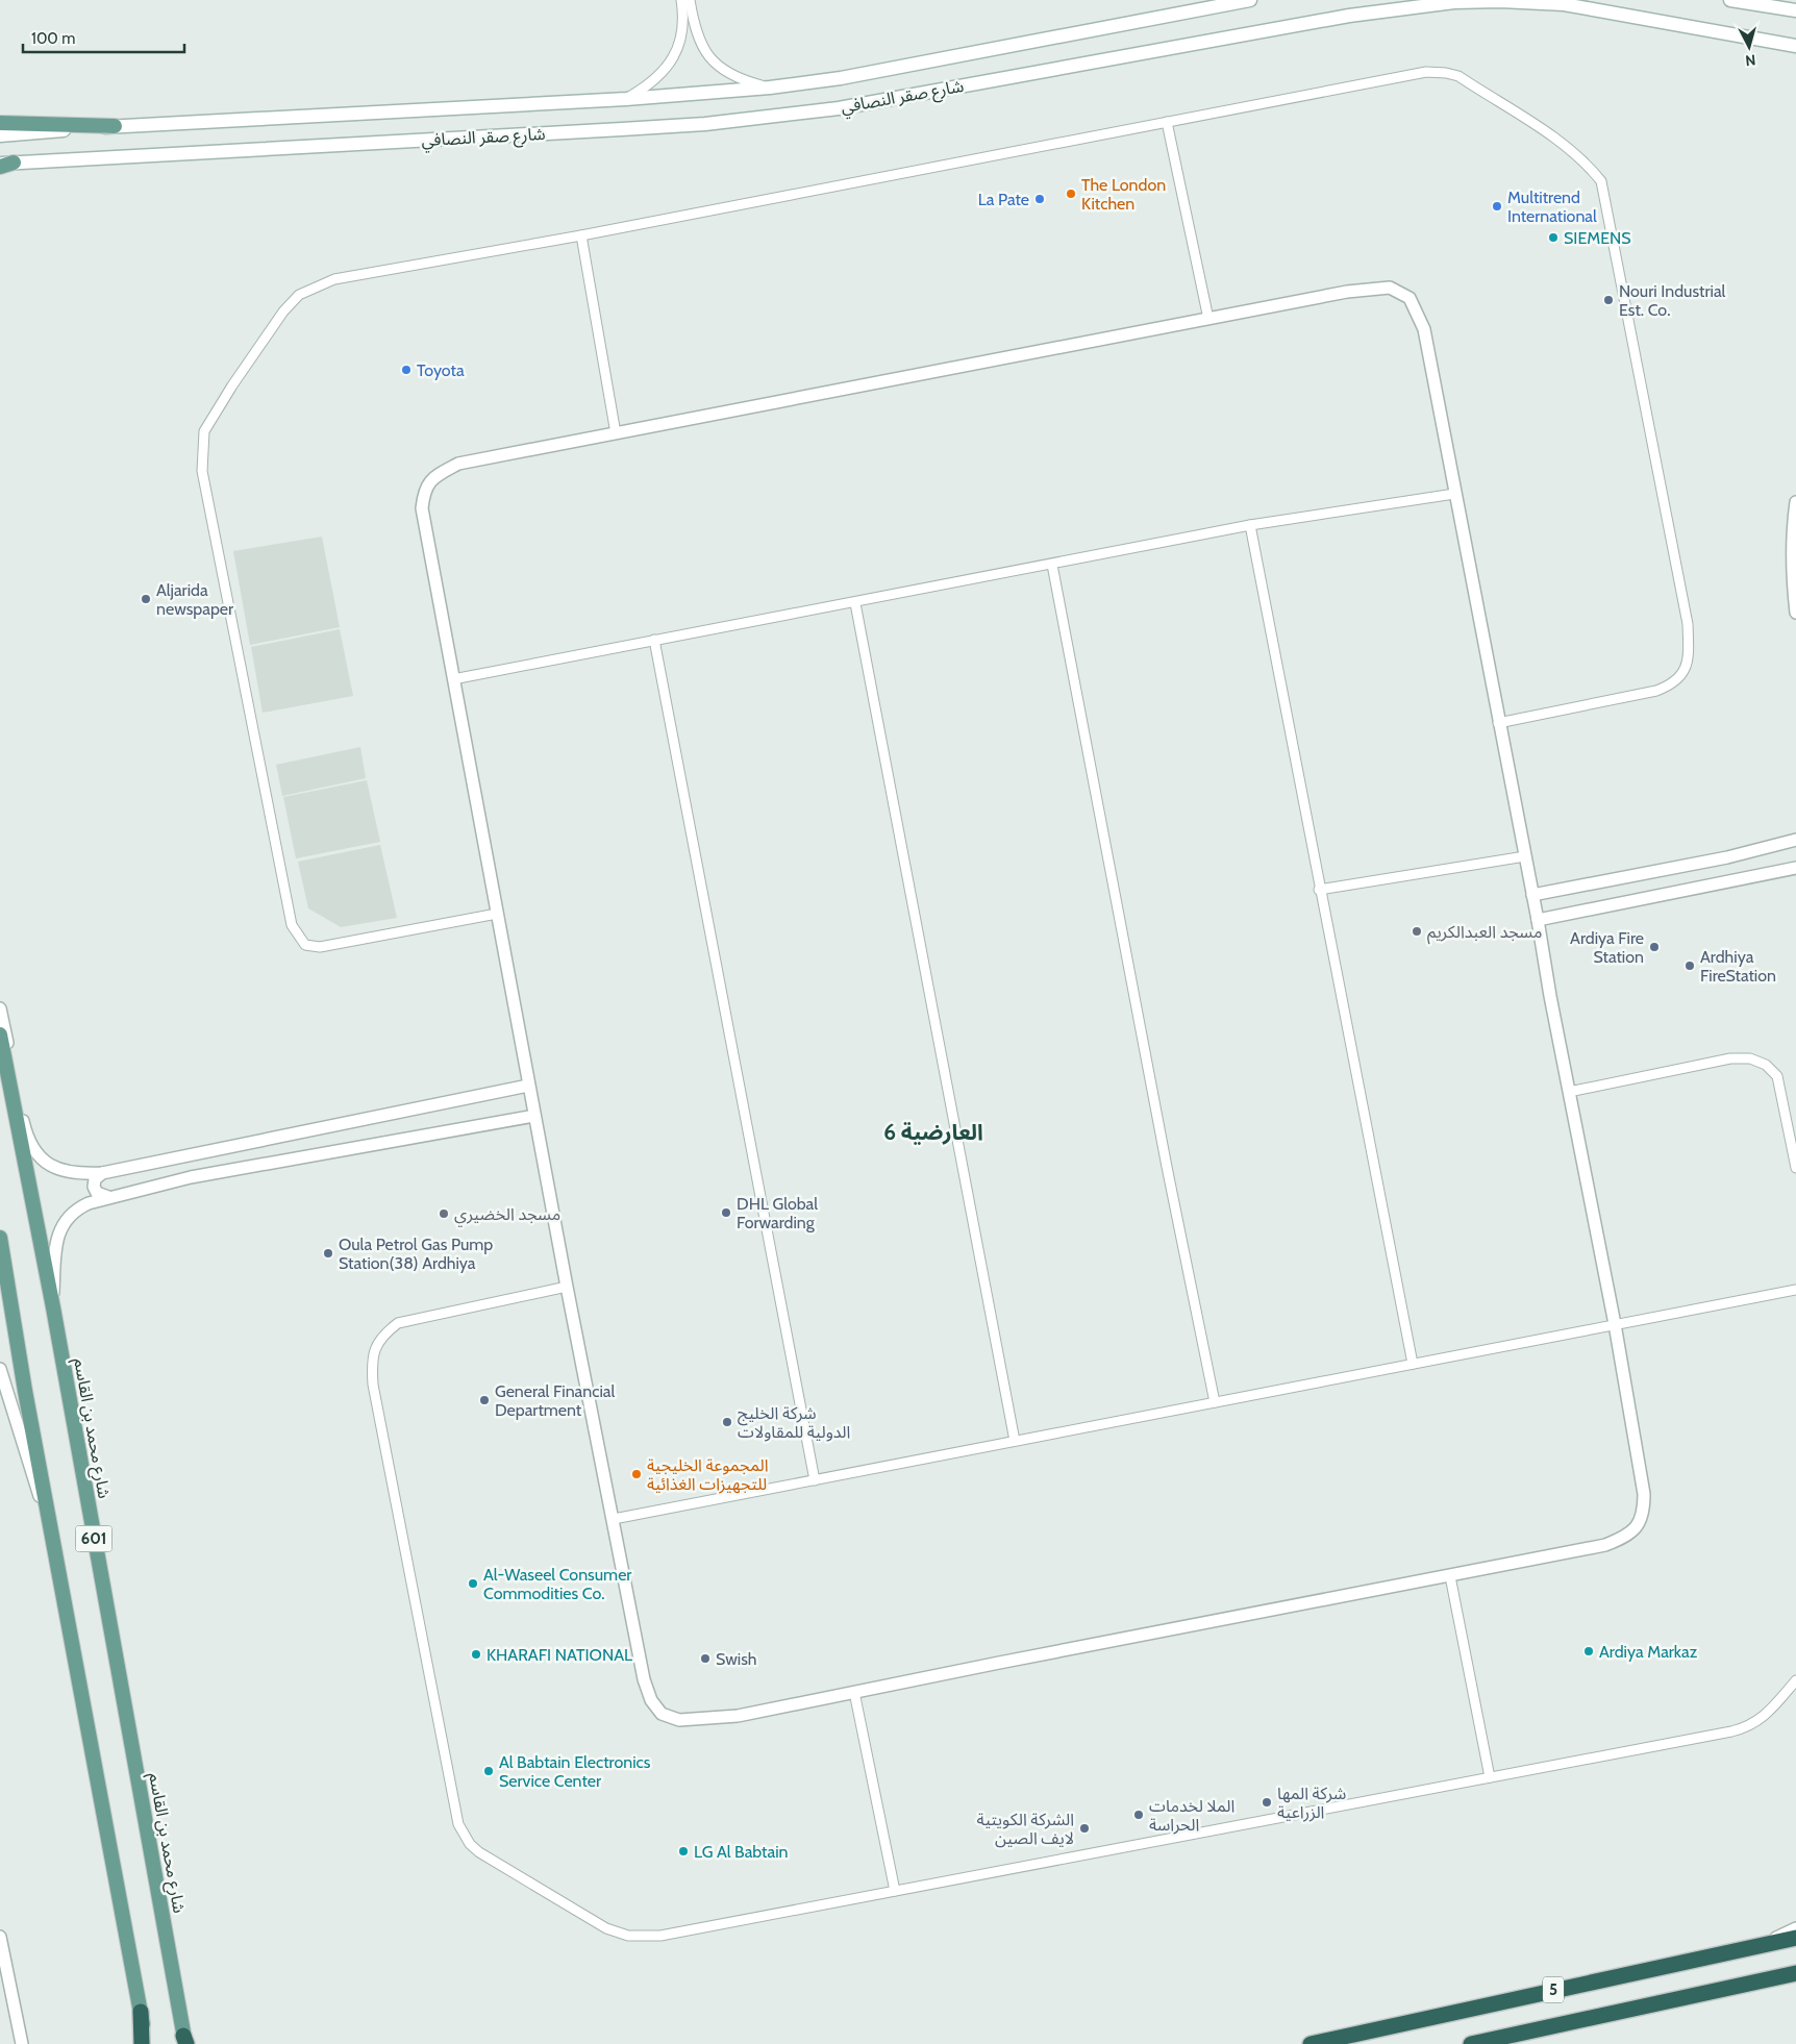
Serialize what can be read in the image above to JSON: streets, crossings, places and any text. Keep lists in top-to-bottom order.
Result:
{
  "streets": {
    "highway": ["5"],
    "main road": ["شارع صقر النصافي", "شارع محمد بن القاسم", "601"]
  },
  "districts": ["العارضية 6"],
  "places": [
    "The London Kitchen",
    "La Pate",
    "Multitrend International",
    "SIEMENS",
    "Nouri Industrial Est. Co.",
    "Toyota",
    "Aljarida newspaper",
    "مسجد العبدالكريم",
    "Ardiya Fire Station",
    "Ardhiya FireStation",
    "DHL Global Forwarding",
    "مسجد الخضيري",
    "Oula Petrol Gas Pump Station(38) Ardhiya",
    "General Financial Department",
    "شركة الخليج الدولية للمقاولات",
    "المجموعة الخليجية للتجهيزات الغذائية",
    "Al-Waseel Consumer Commodities Co.",
    "Ardiya Markaz",
    "KHARAFI NATIONAL",
    "Swish",
    "Al Babtain Electronics Service Center",
    "شركة المها الزراعية",
    "الملا لخدمات الحراسة",
    "الشركة الكويتية لايف الصين",
    "LG Al Babtain"
  ],
  "scale_bar": "100 m",
  "north": "bottom"
}
